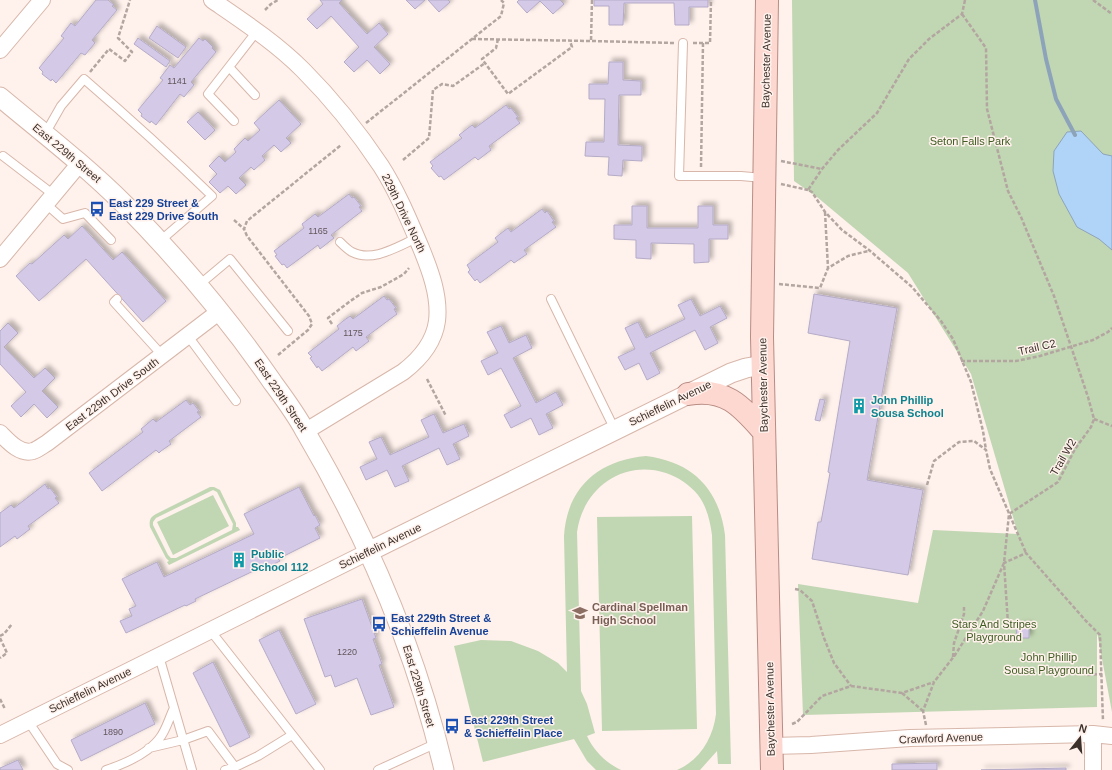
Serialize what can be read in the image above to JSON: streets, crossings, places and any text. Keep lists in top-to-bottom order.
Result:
{
  "streets": {
    "main road": ["Baychester Avenue"],
    "street": [
      "East 229th Street",
      "229th Drive North",
      "East 229th Drive South",
      "Schieffelin Avenue",
      "Crawford Avenue"
    ],
    "path": ["Trail C2", "Trail W2"]
  },
  "crossings": [
    ["Baychester Avenue", "Schieffelin Avenue"],
    ["Baychester Avenue", "Crawford Avenue"],
    ["East 229th Street", "229th Drive North"],
    ["East 229th Street", "East 229th Drive South"],
    ["East 229th Street", "Schieffelin Avenue"]
  ],
  "parks": ["Seton Falls Park", "Stars And Stripes Playground", "John Phillip Sousa Playground"],
  "places": {
    "bus stop": ["East 229 Street & East 229 Drive South", "East 229th Street & Schieffelin Avenue", "East 229th Street & Schieffelin Place"],
    "building": ["John Phillip Sousa School", "Public School 112"],
    "school or university": ["Cardinal Spellman High School"]
  },
  "house_numbers": [
    "1141",
    "1165",
    "1175",
    "1220",
    "1890"
  ],
  "north": "top"
}
